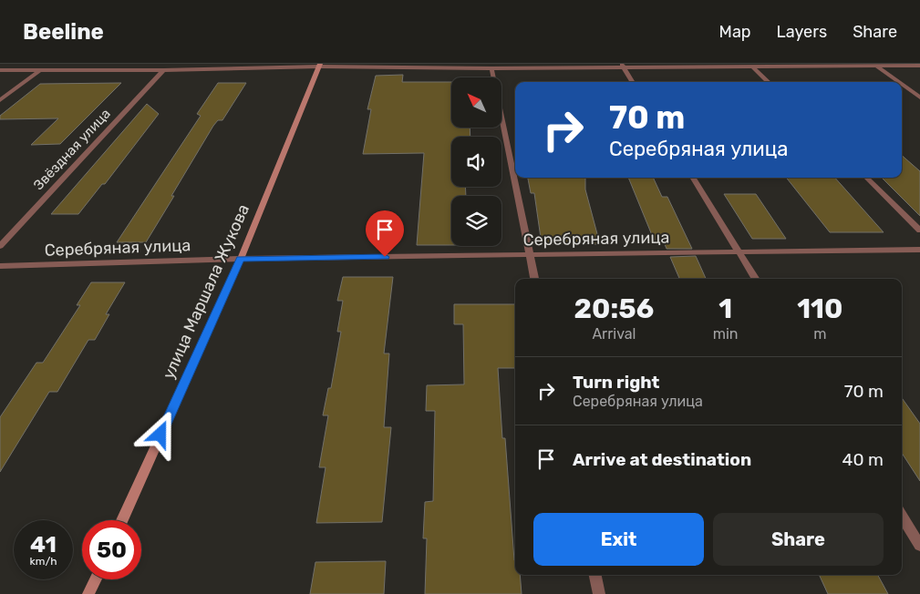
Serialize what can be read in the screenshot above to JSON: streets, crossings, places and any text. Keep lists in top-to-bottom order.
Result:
{
  "streets": {
    "main road": ["улица Маршала Жукова"],
    "street": ["Звёздная улица", "Серебряная улица"]
  },
  "crossings": [
    ["Серебряная улица", "улица Маршала Жукова"]
  ],
  "north": "top left",
  "page": {
    "header": "Beeline",
    "nav": ["Map", "Layers", "Share"],
    "turn": ["70 m", "Серебряная улица"],
    "eta": [
      "20:56",
      "Arrival",
      "1",
      "min",
      "110",
      "m"
    ],
    "list": [
      {
        "name": "Turn right",
        "note": "Серебряная улица",
        "value": "70 m"
      },
      {
        "name": "Arrive at destination",
        "value": "40 m"
      }
    ],
    "buttons": ["Exit", "Share"],
    "speed": "41 km/h",
    "limit": "50"
  }
}
